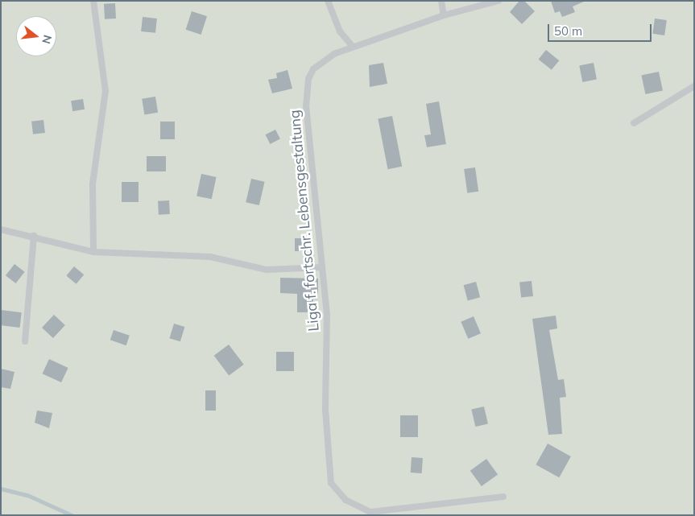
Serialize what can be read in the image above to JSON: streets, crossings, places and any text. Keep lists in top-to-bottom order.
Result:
{
  "streets": {
    "lane": ["Liga f. fortschr. Lebensgestaltung"]
  },
  "scale_bar": "50 m",
  "north": "right"
}
